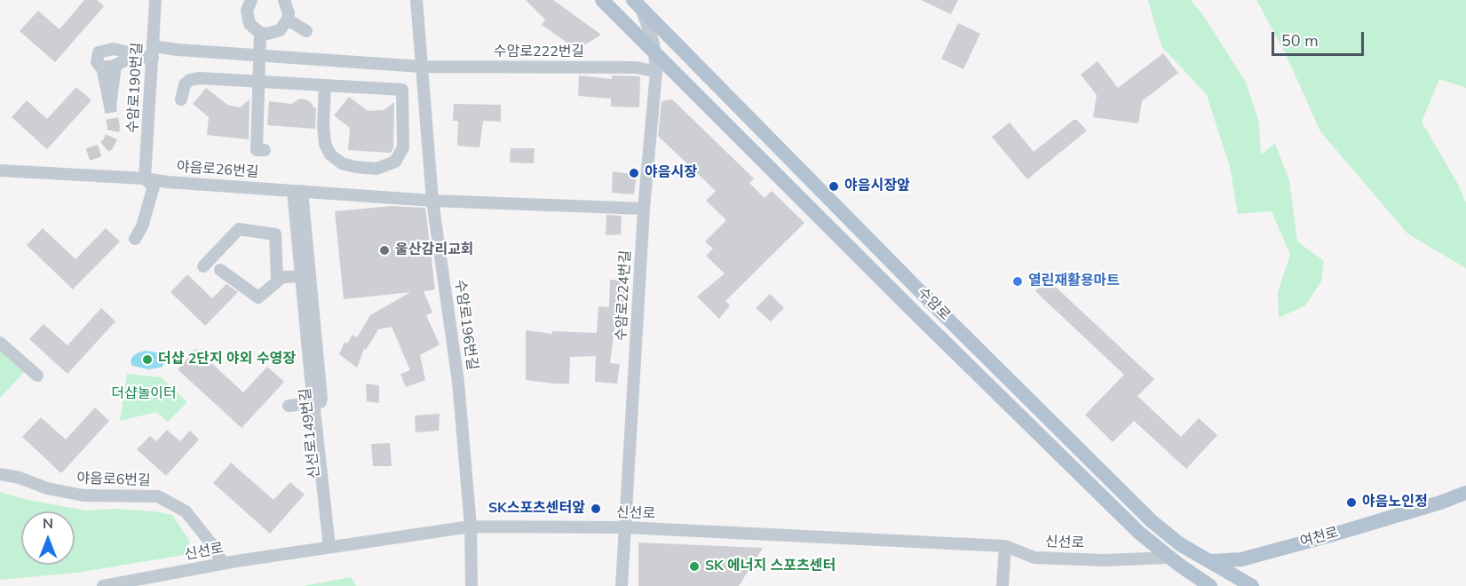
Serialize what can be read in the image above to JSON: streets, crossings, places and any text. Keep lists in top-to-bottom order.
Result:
{
  "streets": {
    "main road": ["수암로", "여천로"],
    "street": [
      "수암로222번길",
      "수암로190번길",
      "야음로26번길",
      "수암로224번길",
      "수암로196번길",
      "신선로149번길",
      "야음로6번길",
      "신선로"
    ]
  },
  "crossings": [
    ["수암로222번길", "수암로190번길"],
    ["수암로222번길", "수암로224번길"],
    ["수암로222번길", "수암로196번길"],
    ["수암로190번길", "야음로26번길"],
    ["야음로26번길", "수암로224번길"],
    ["야음로26번길", "수암로196번길"],
    ["야음로26번길", "신선로149번길"],
    ["수암로224번길", "수암로"],
    ["수암로224번길", "신선로"],
    ["수암로", "신선로"],
    ["수암로", "여천로"],
    ["수암로196번길", "신선로"],
    ["신선로149번길", "신선로"],
    ["야음로6번길", "신선로"],
    ["신선로", "여천로"]
  ],
  "parks": ["더샵놀이터"],
  "places": [
    "야음시장",
    "야음시장앞",
    "울산감리교회",
    "열린재활용마트",
    "더샵 2단지 야외 수영장",
    "야음노인정",
    "SK스포츠센터앞",
    "SK 에너지 스포츠센터"
  ],
  "scale_bar": "50 m",
  "north": "top"
}
